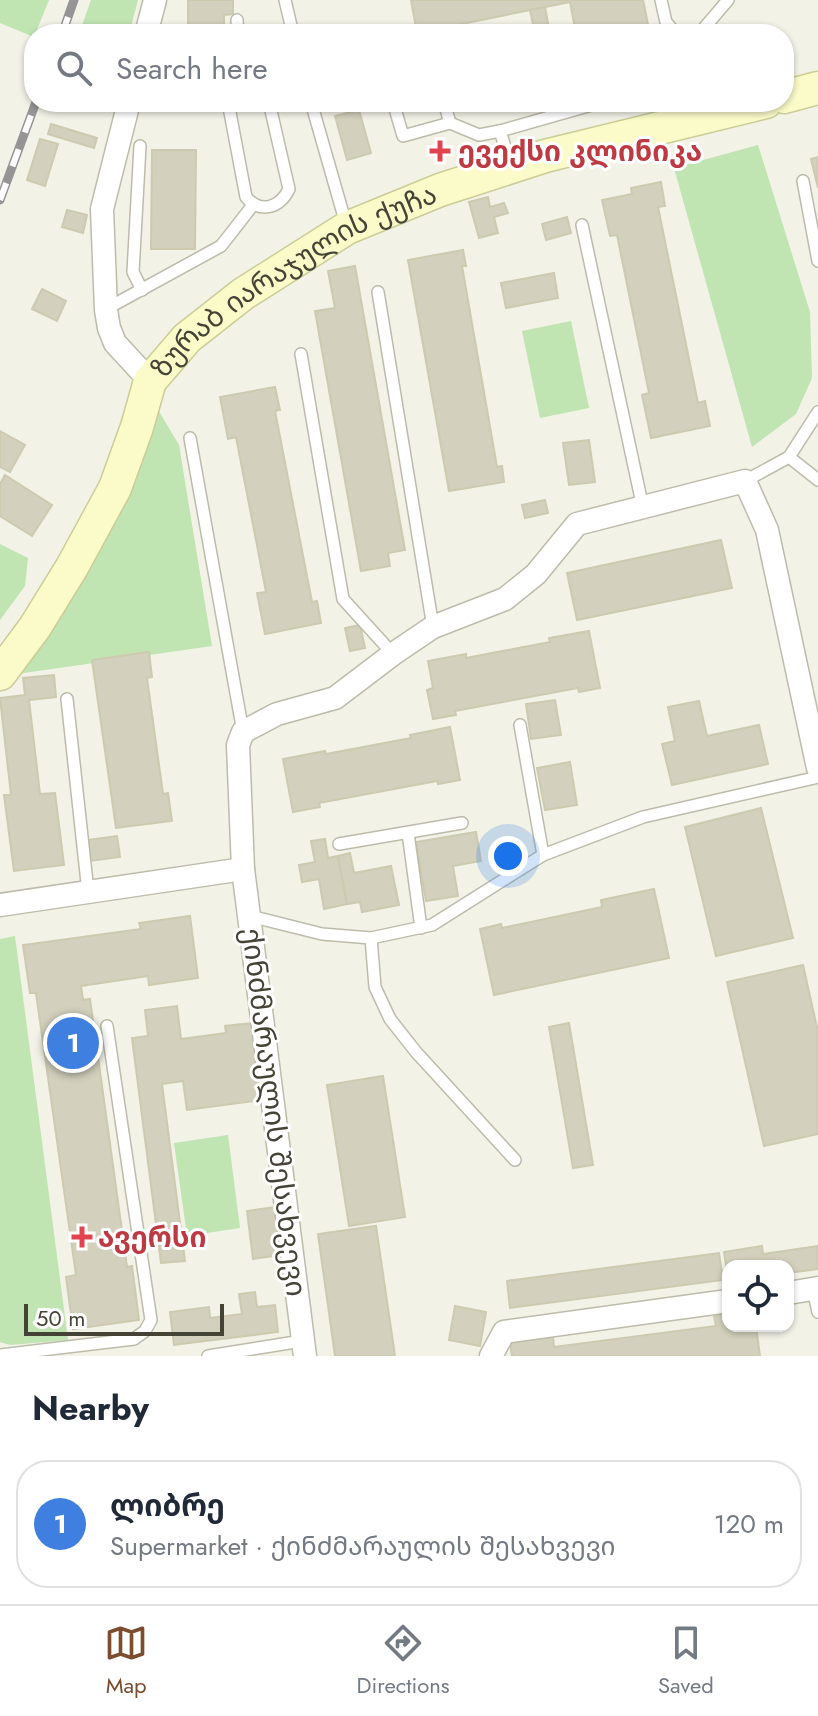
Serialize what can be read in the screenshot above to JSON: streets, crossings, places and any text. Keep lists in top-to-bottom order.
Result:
{
  "streets": {
    "main road": ["ზურაბ იარაჯულის ქუჩა"],
    "street": ["ქინძმარაულის შესახვევი"]
  },
  "places": {
    "health": ["ევექსი კლინიკა", "ავერსი"]
  },
  "scale_bar": "50 m",
  "page": {
    "search": "Search here",
    "pins": "1",
    "scale": "50 m",
    "heading": "Nearby",
    "list": [
      {
        "mark": "1",
        "name": "ლიბრე",
        "note": "Supermarket · ქინძმარაულის შესახვევი",
        "value": "120 m"
      }
    ],
    "nav": ["Map", "Directions", "Saved"]
  }
}
